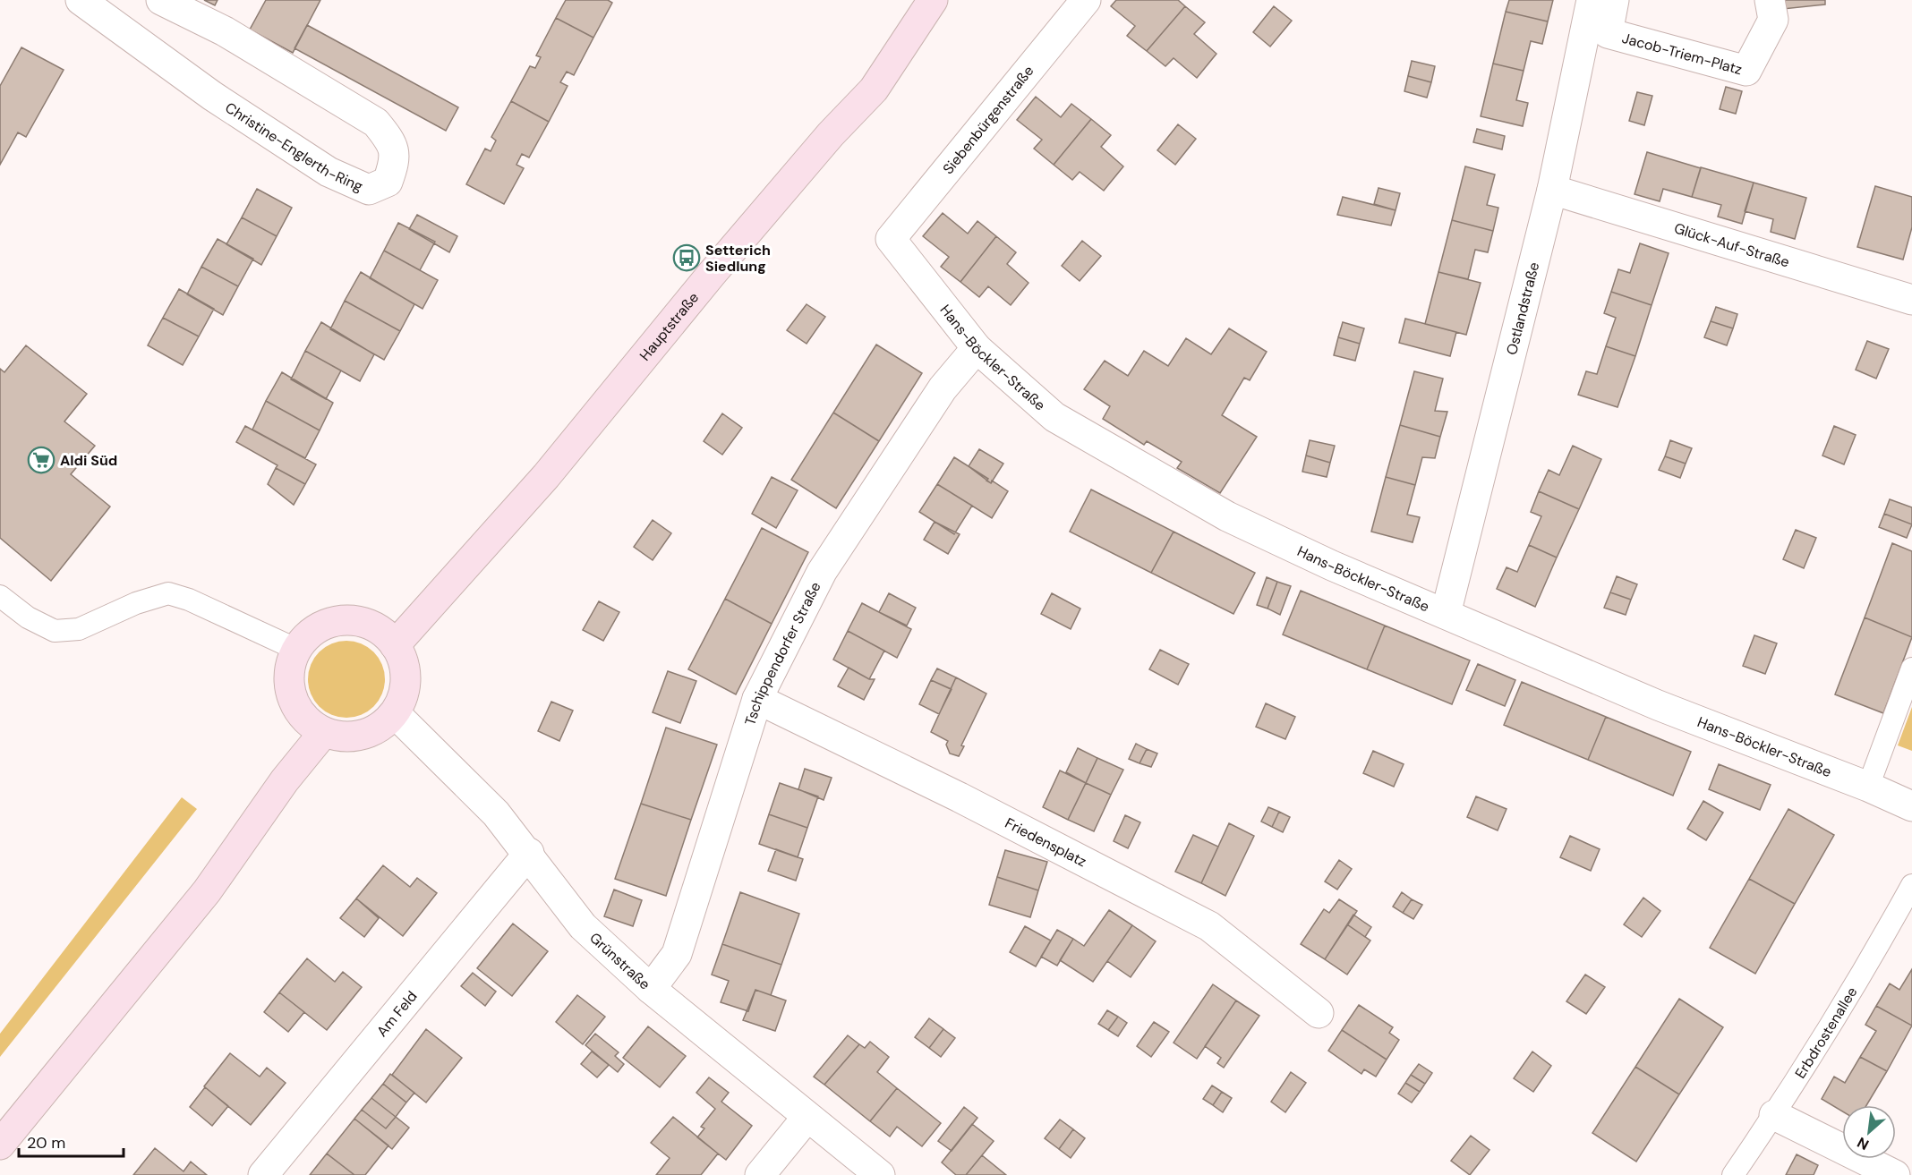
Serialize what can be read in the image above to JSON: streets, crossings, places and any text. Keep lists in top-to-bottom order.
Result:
{
  "streets": {
    "main road": ["Hauptstraße"],
    "street": [
      "Jacob-Triem-Platz",
      "Siebenbürgenstraße",
      "Christine-Englerth-Ring",
      "Glück-Auf-Straße",
      "Ostlandstraße",
      "Hans-Böckler-Straße",
      "Tschippendorfer Straße",
      "Friedensplatz",
      "Grünstraße",
      "Am Feld"
    ],
    "lane": ["Erbdrostenallee"]
  },
  "crossings": [
    ["Siebenbürgenstraße", "Hans-Böckler-Straße"],
    ["Glück-Auf-Straße", "Ostlandstraße"],
    ["Ostlandstraße", "Hans-Böckler-Straße"],
    ["Hauptstraße", "Grünstraße"],
    ["Hans-Böckler-Straße", "Tschippendorfer Straße"],
    ["Tschippendorfer Straße", "Friedensplatz"],
    ["Tschippendorfer Straße", "Grünstraße"],
    ["Grünstraße", "Am Feld"]
  ],
  "places": {
    "bus stop": ["Setterich Siedlung"],
    "supermarket": ["Aldi Süd"]
  },
  "scale_bar": "20 m",
  "north": "bottom left"
}
